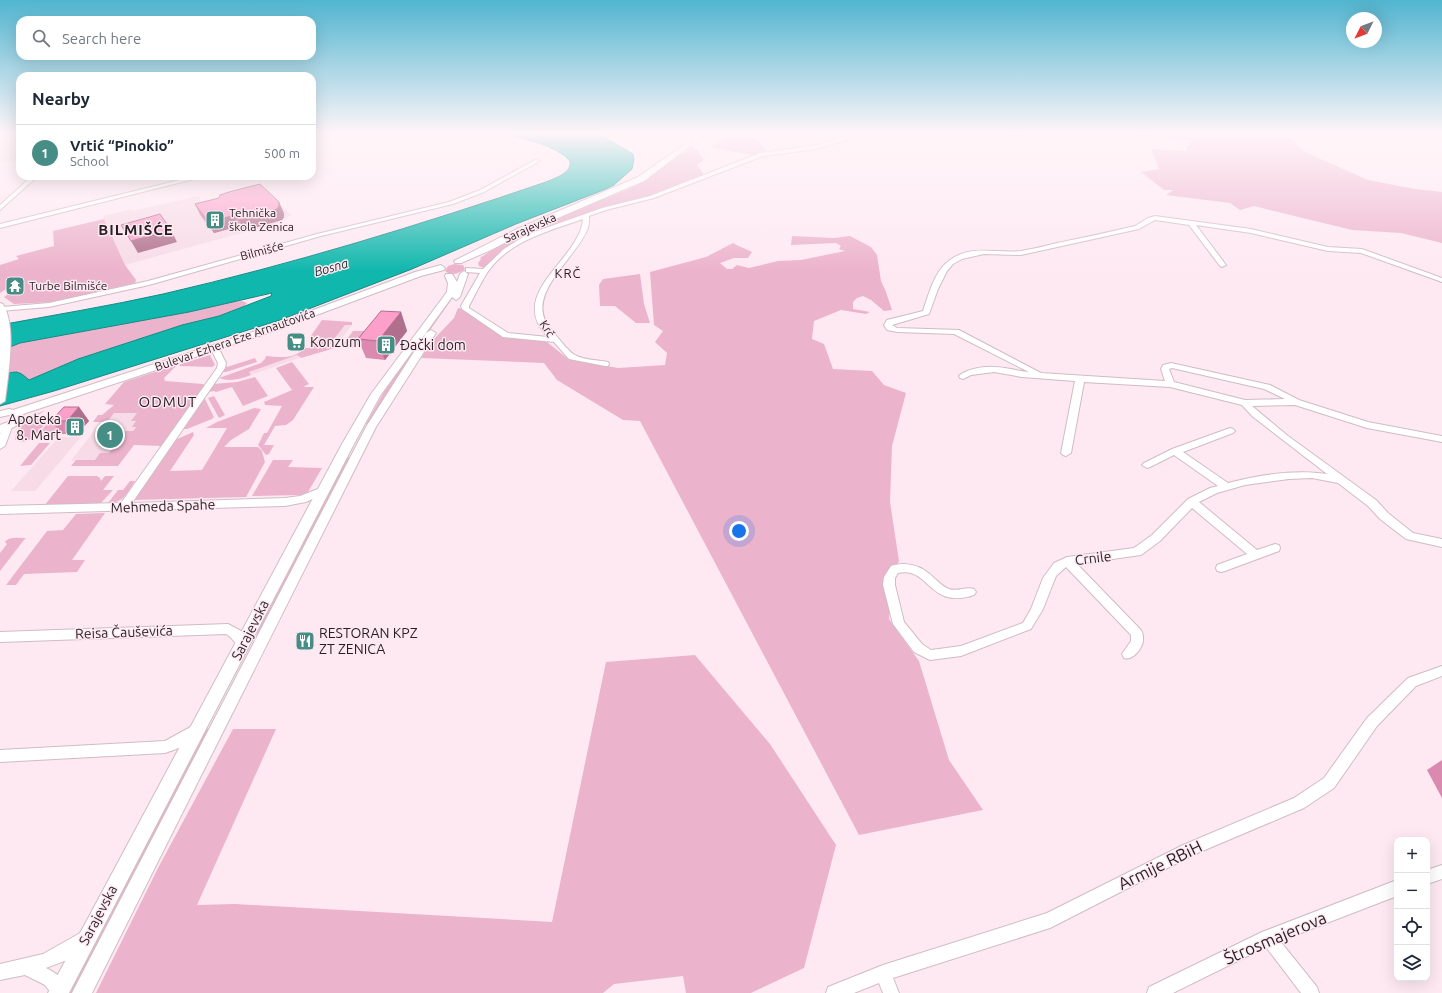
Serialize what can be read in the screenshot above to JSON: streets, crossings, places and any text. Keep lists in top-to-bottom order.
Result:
{
  "streets": {
    "main road": ["Sarajevska", "Bulevar Ezhera Eze Arnautovića"],
    "street": [
      "Bilmišće",
      "Krč",
      "Mehmeda Spahe",
      "Crnile",
      "Reisa Čauševića",
      "Armije RBiH",
      "Štrosmajerova"
    ]
  },
  "crossings": [
    ["Sarajevska", "Bulevar Ezhera Eze Arnautovića"],
    ["Sarajevska", "Mehmeda Spahe"],
    ["Sarajevska", "Reisa Čauševića"]
  ],
  "districts": ["BILMIŠĆE", "KRČ", "ODMUT"],
  "water": ["Bosna"],
  "places": {
    "building": ["Tehnička škola Zenica", "Đački dom", "Apoteka 8. Mart"],
    "temple": ["Turbe Bilmišće"],
    "supermarket": ["Konzum"],
    "restaurant": ["RESTORAN KPZ ZT ZENICA"]
  },
  "north": "bottom left",
  "page": {
    "search": "Search here",
    "heading": "Nearby",
    "list": [
      {
        "mark": "1",
        "name": "Vrtić “Pinokio”",
        "note": "School",
        "value": "500 m"
      }
    ],
    "pins": "1",
    "map_buttons": ["+", "−"]
  }
}
